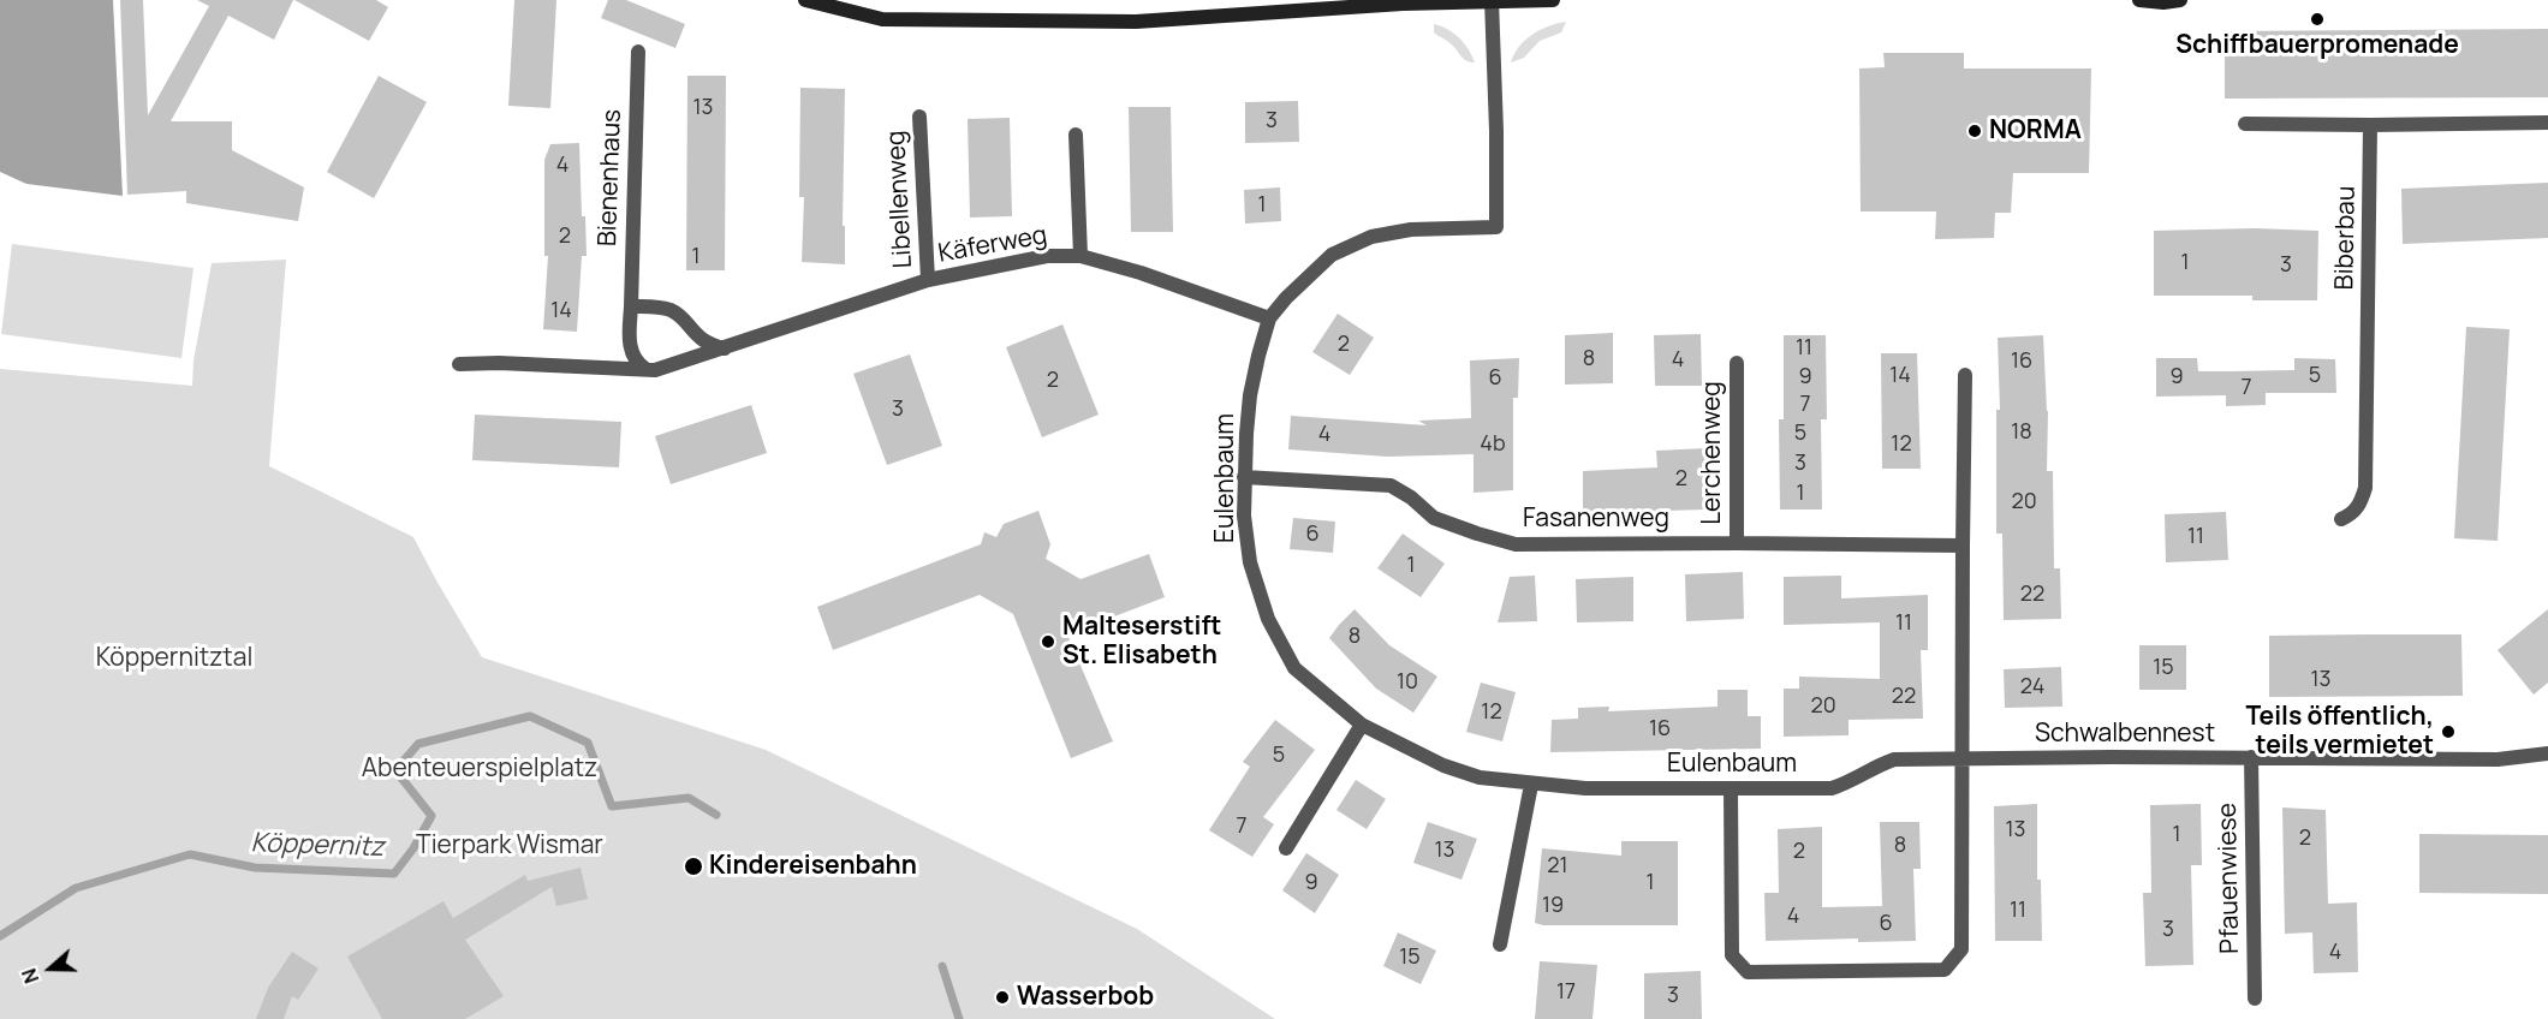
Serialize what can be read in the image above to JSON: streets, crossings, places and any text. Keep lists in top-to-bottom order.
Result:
{
  "streets": {
    "street": [
      "Bienenhaus",
      "Libellenweg",
      "Biberbau",
      "Käferweg",
      "Lerchenweg",
      "Eulenbaum",
      "Fasanenweg",
      "Schwalbennest",
      "Pfauenwiese"
    ]
  },
  "crossings": [
    ["Libellenweg", "Käferweg"],
    ["Käferweg", "Eulenbaum"],
    ["Lerchenweg", "Fasanenweg"],
    ["Eulenbaum", "Fasanenweg"],
    ["Eulenbaum", "Schwalbennest"],
    ["Schwalbennest", "Pfauenwiese"]
  ],
  "water": ["Köppernitz"],
  "parks": ["Köppernitztal", "Abenteuerspielplatz", "Tierpark Wismar"],
  "places": [
    "Schiffbauerpromenade",
    "NORMA",
    "Malteserstift St. Elisabeth",
    "Teils öffentlich, teils vermietet",
    "Kindereisenbahn",
    "Wasserbob"
  ],
  "house_numbers": [
    "13",
    "3",
    "4",
    "1",
    "2",
    "1",
    "1",
    "3",
    "14",
    "2",
    "11",
    "8",
    "4",
    "16",
    "14",
    "5",
    "9",
    "9",
    "6",
    "2",
    "7",
    "7",
    "3",
    "18",
    "5",
    "4",
    "4b",
    "12",
    "3",
    "2",
    "1",
    "20",
    "6",
    "11",
    "1",
    "22",
    "11",
    "8",
    "15",
    "13",
    "10",
    "24",
    "22",
    "20",
    "12",
    "16",
    "5",
    "7",
    "13",
    "1",
    "2",
    "8",
    "13",
    "2",
    "21",
    "9",
    "1",
    "19",
    "11",
    "4",
    "6",
    "3",
    "4",
    "15",
    "17",
    "3"
  ],
  "north": "left"
}
